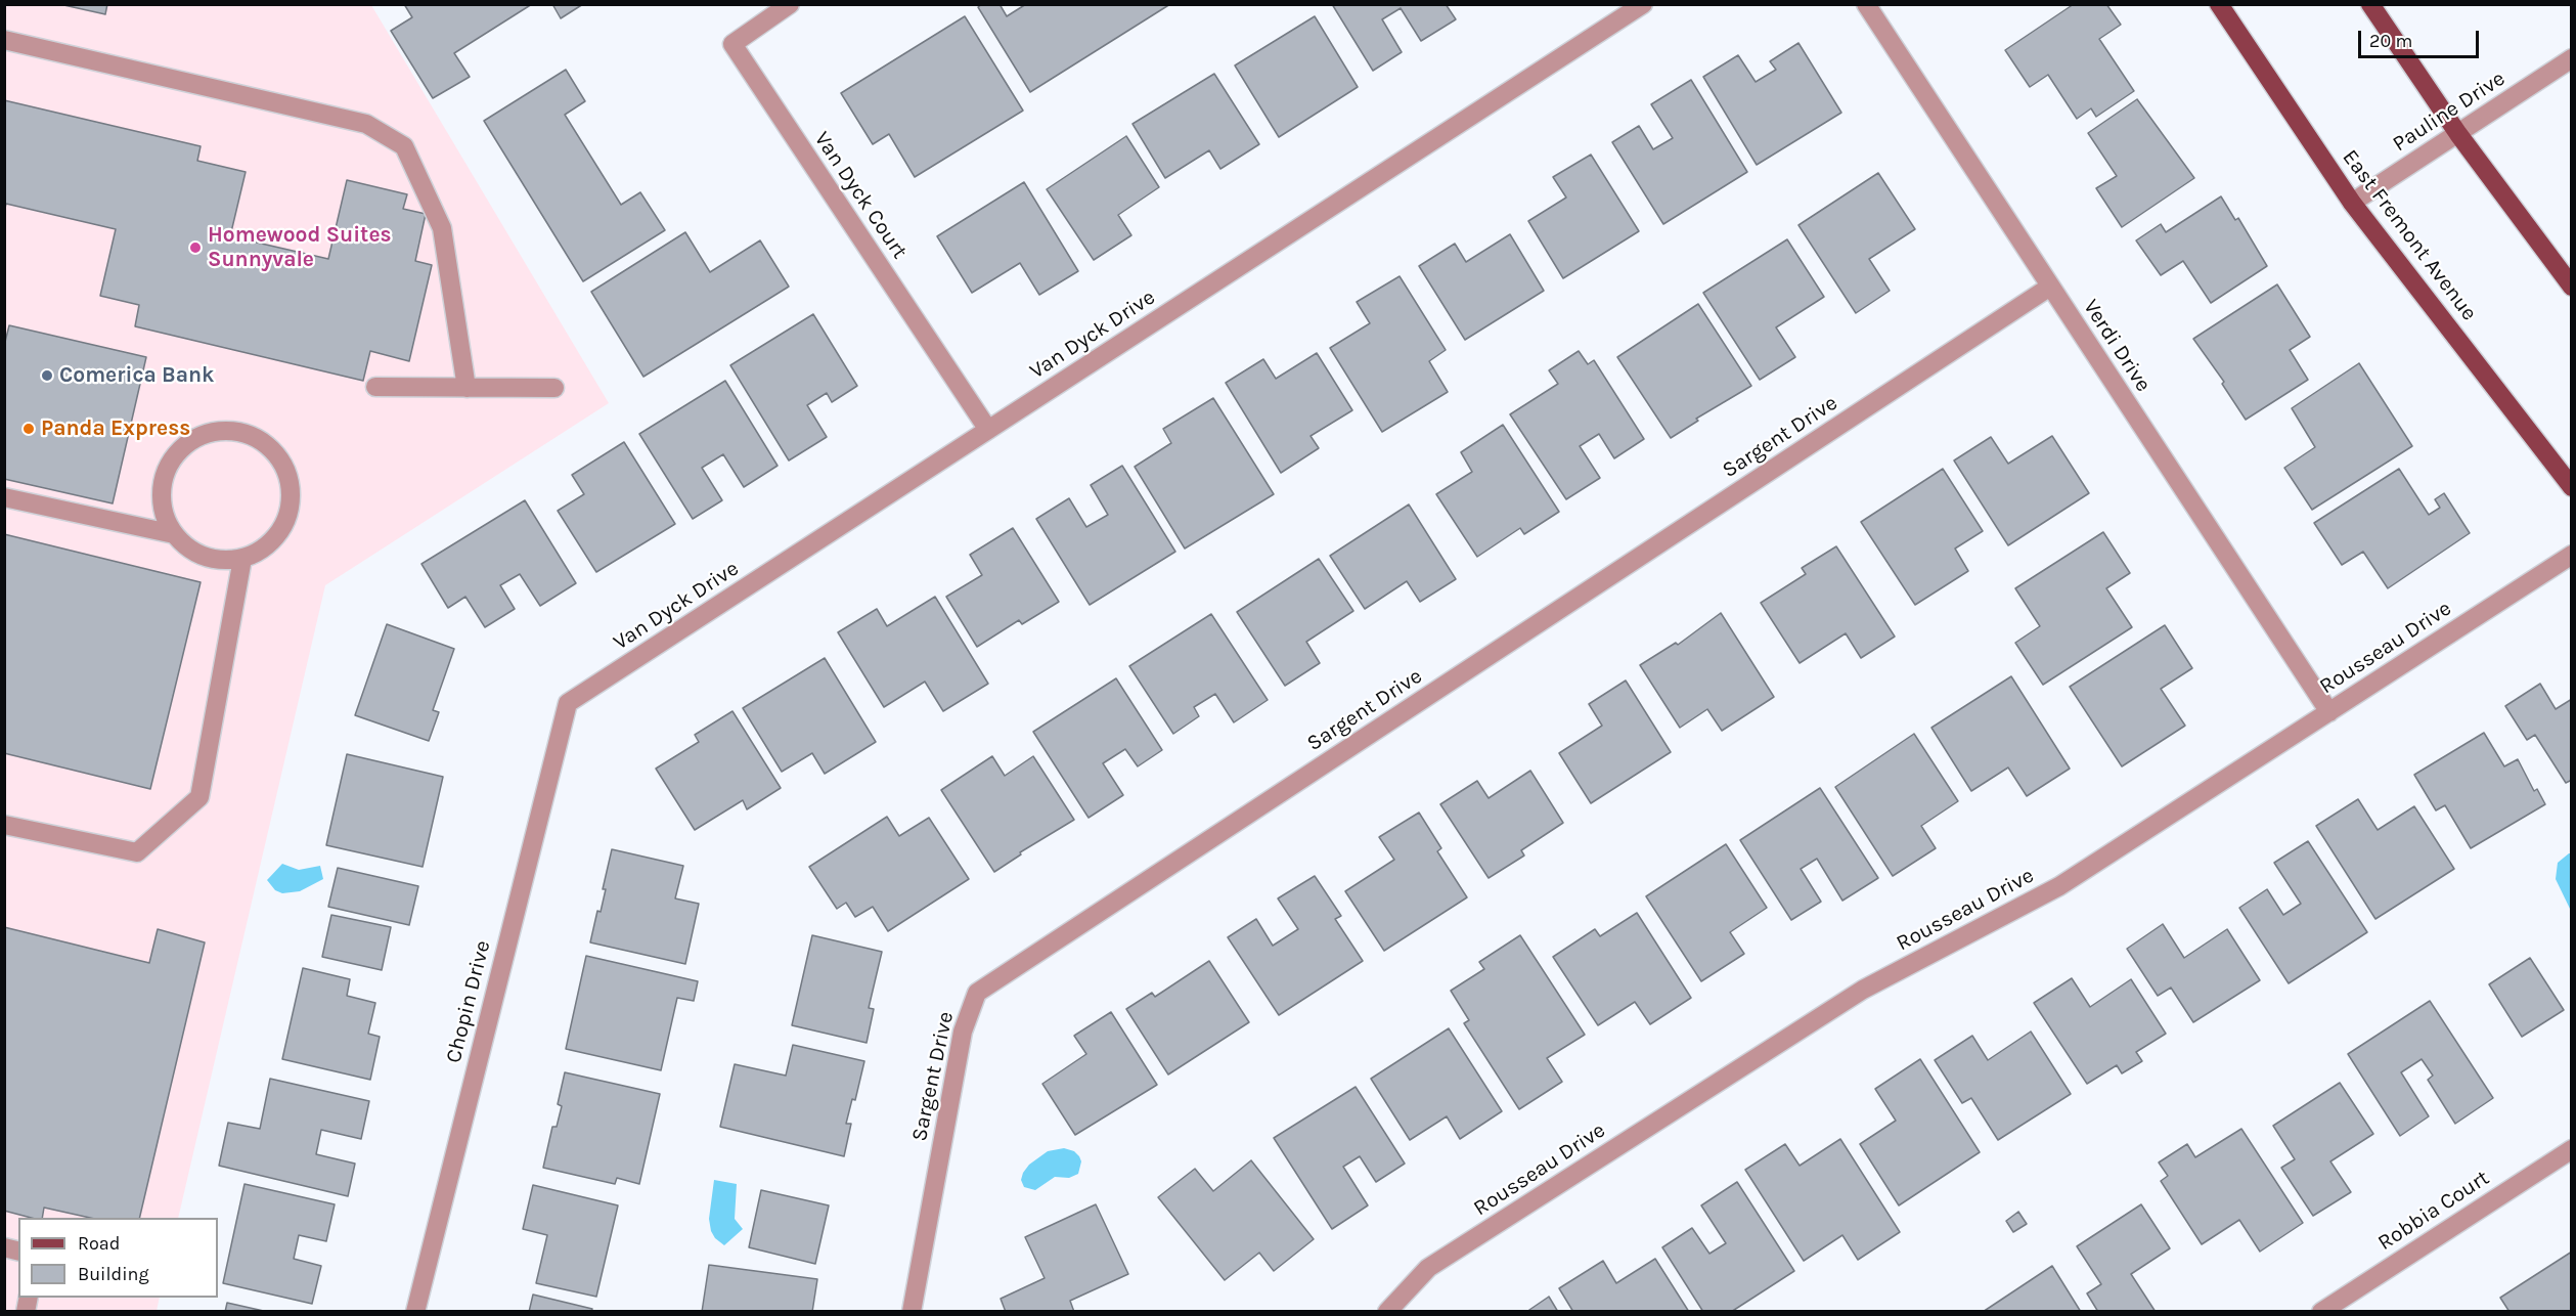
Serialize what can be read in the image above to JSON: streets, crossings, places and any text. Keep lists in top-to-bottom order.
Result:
{
  "streets": {
    "main road": ["East Fremont Avenue"],
    "street": [
      "Pauline Drive",
      "Van Dyck Court",
      "Van Dyck Drive",
      "Verdi Drive",
      "Sargent Drive",
      "Rousseau Drive",
      "Chopin Drive",
      "Robbia Court"
    ]
  },
  "crossings": [
    ["Pauline Drive", "East Fremont Avenue"],
    ["Van Dyck Court", "Van Dyck Drive"],
    ["Van Dyck Drive", "Chopin Drive"],
    ["Verdi Drive", "Sargent Drive"],
    ["Verdi Drive", "Rousseau Drive"]
  ],
  "places": ["Homewood Suites Sunnyvale", "Comerica Bank", "Panda Express"],
  "legend": ["Road", "Building"],
  "scale_bar": "20 m"
}
